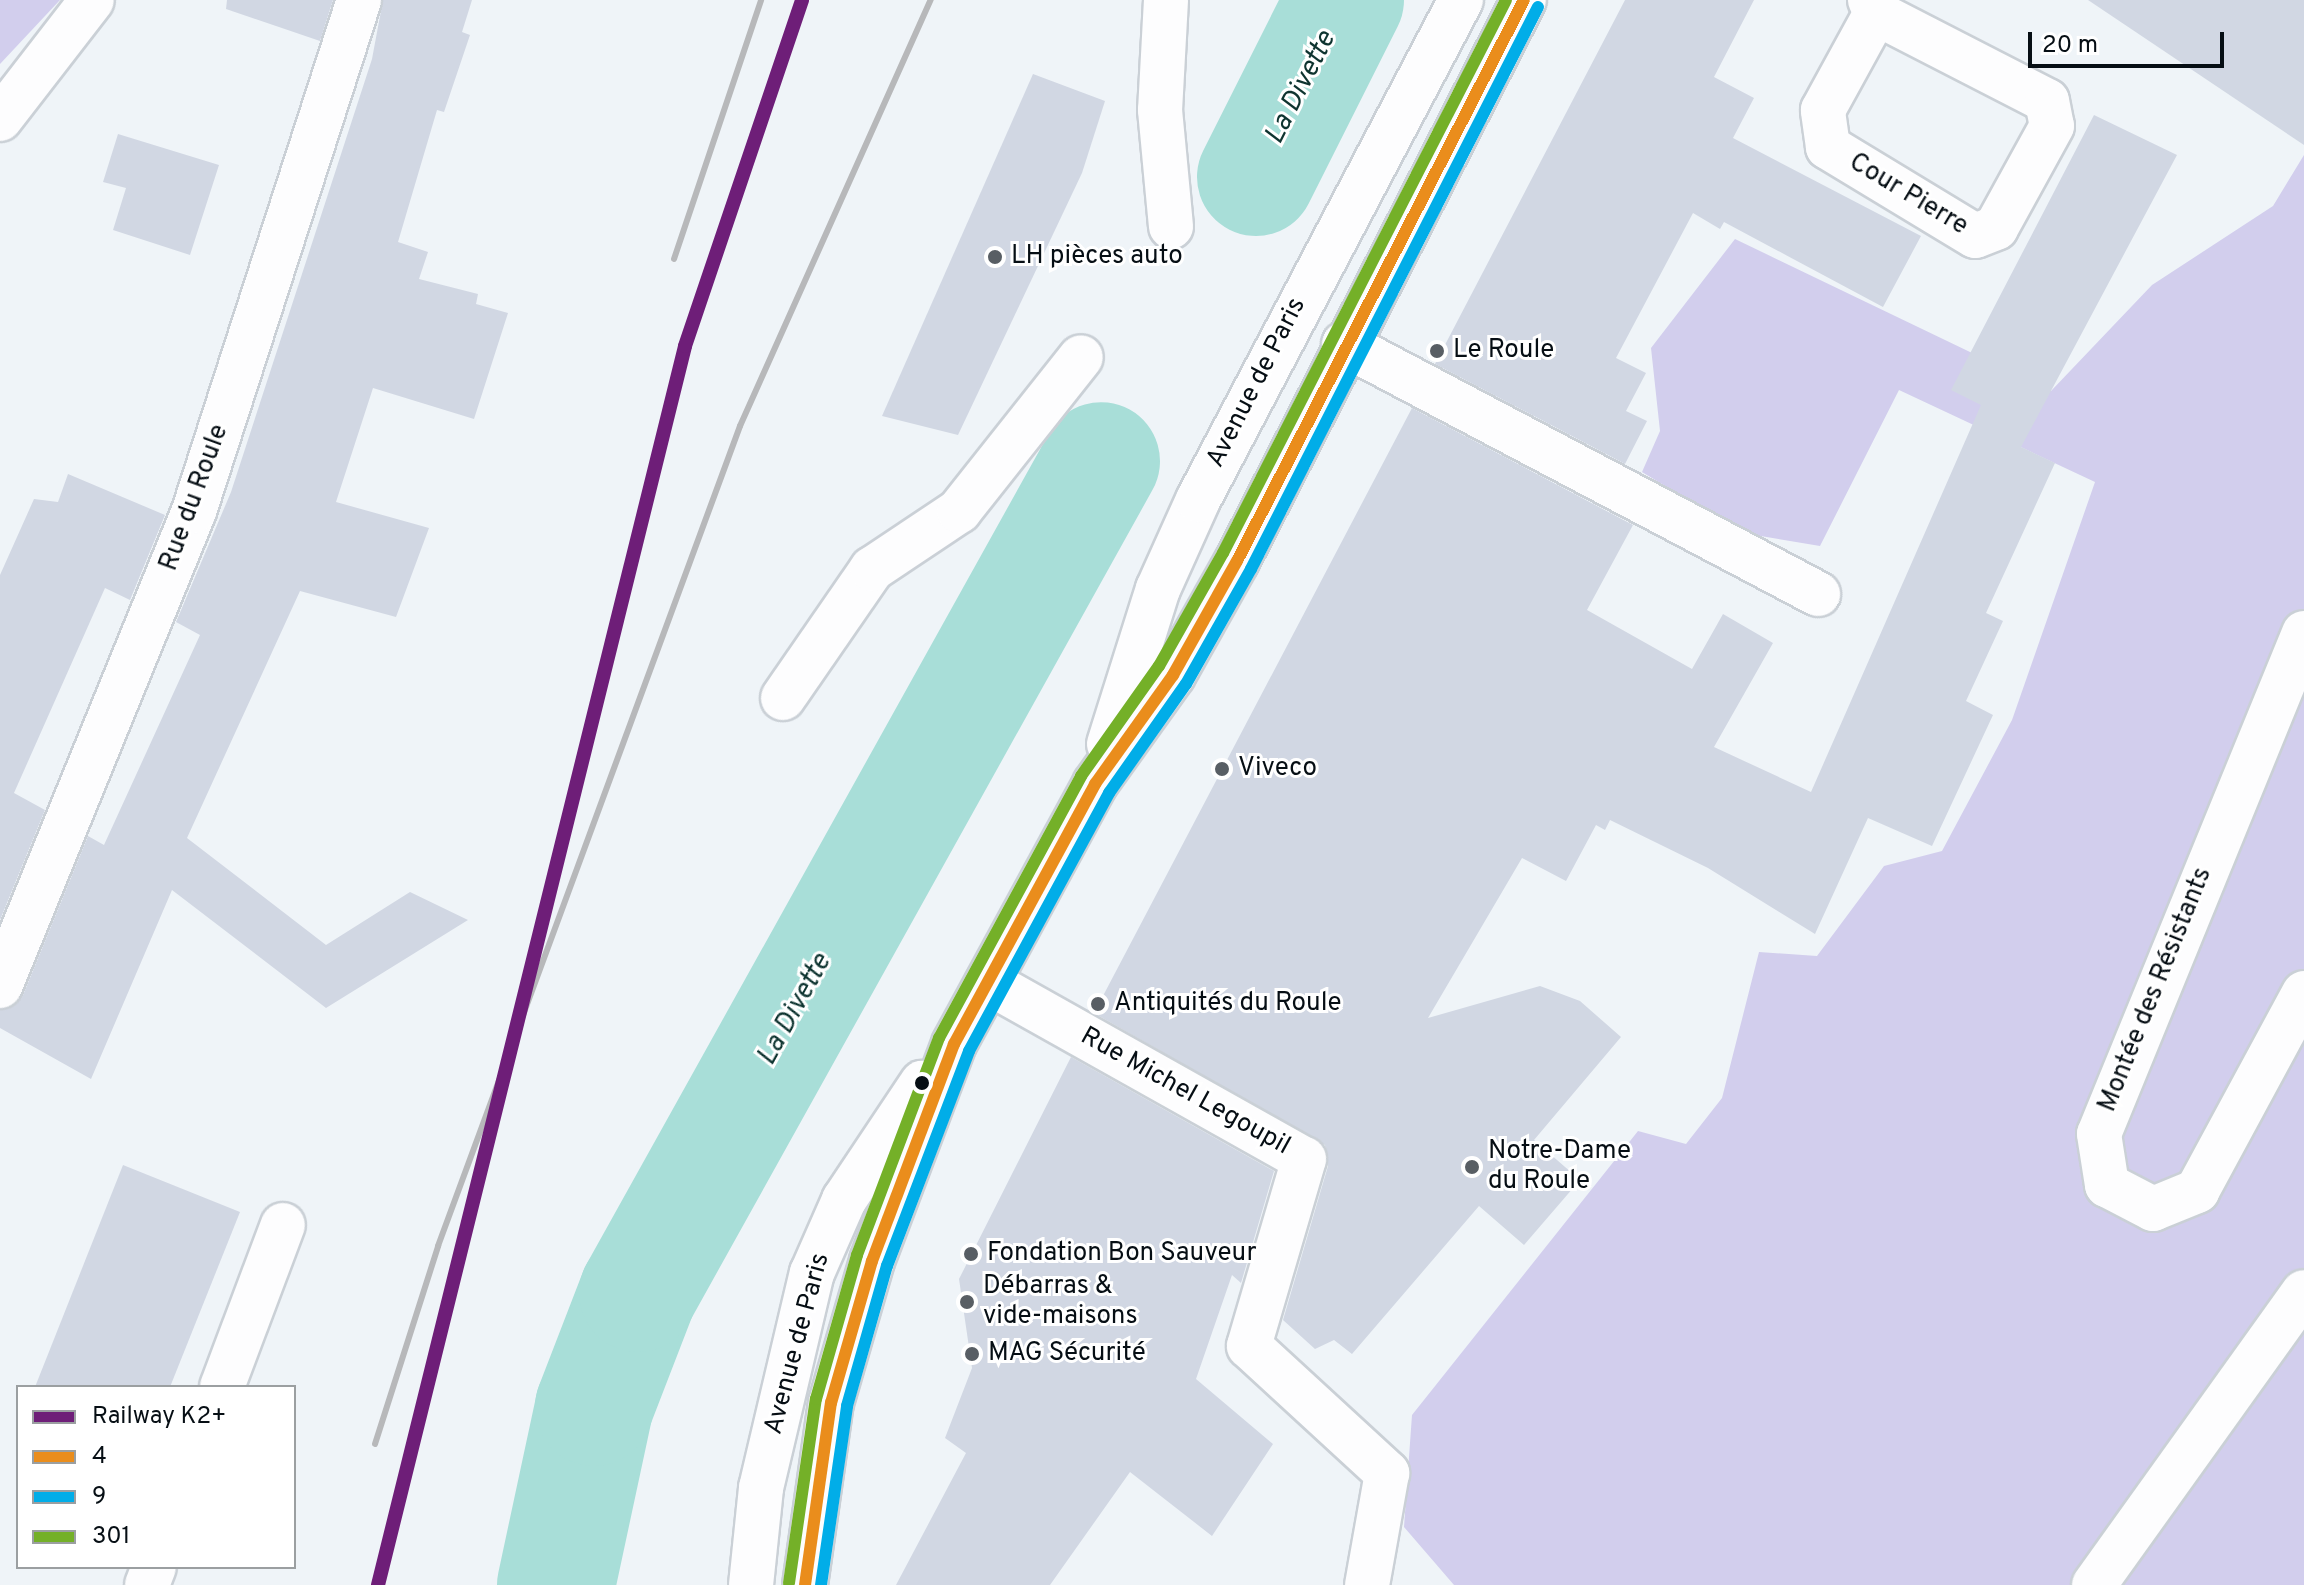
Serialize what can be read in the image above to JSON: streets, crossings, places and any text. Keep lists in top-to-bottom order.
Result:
{
  "streets": {
    "street": [
      "Cour Pierre",
      "Avenue de Paris",
      "Rue du Roule",
      "Montée des Résistants",
      "Rue Michel Legoupil"
    ]
  },
  "crossings": [
    ["Avenue de Paris", "Rue Michel Legoupil"]
  ],
  "water": ["La Divette"],
  "places": [
    "LH pièces auto",
    "Le Roule",
    "Viveco",
    "Antiquités du Roule",
    "Notre-Dame du Roule",
    "Fondation Bon Sauveur",
    "Débarras & vide-maisons",
    "MAG Sécurité"
  ],
  "lines": [
    "rail line K2+",
    "transit line 4",
    "transit line 301",
    "transit line 9"
  ],
  "legend": [
    "Railway K2+",
    "4",
    "9",
    "301"
  ],
  "scale_bar": "20 m"
}
